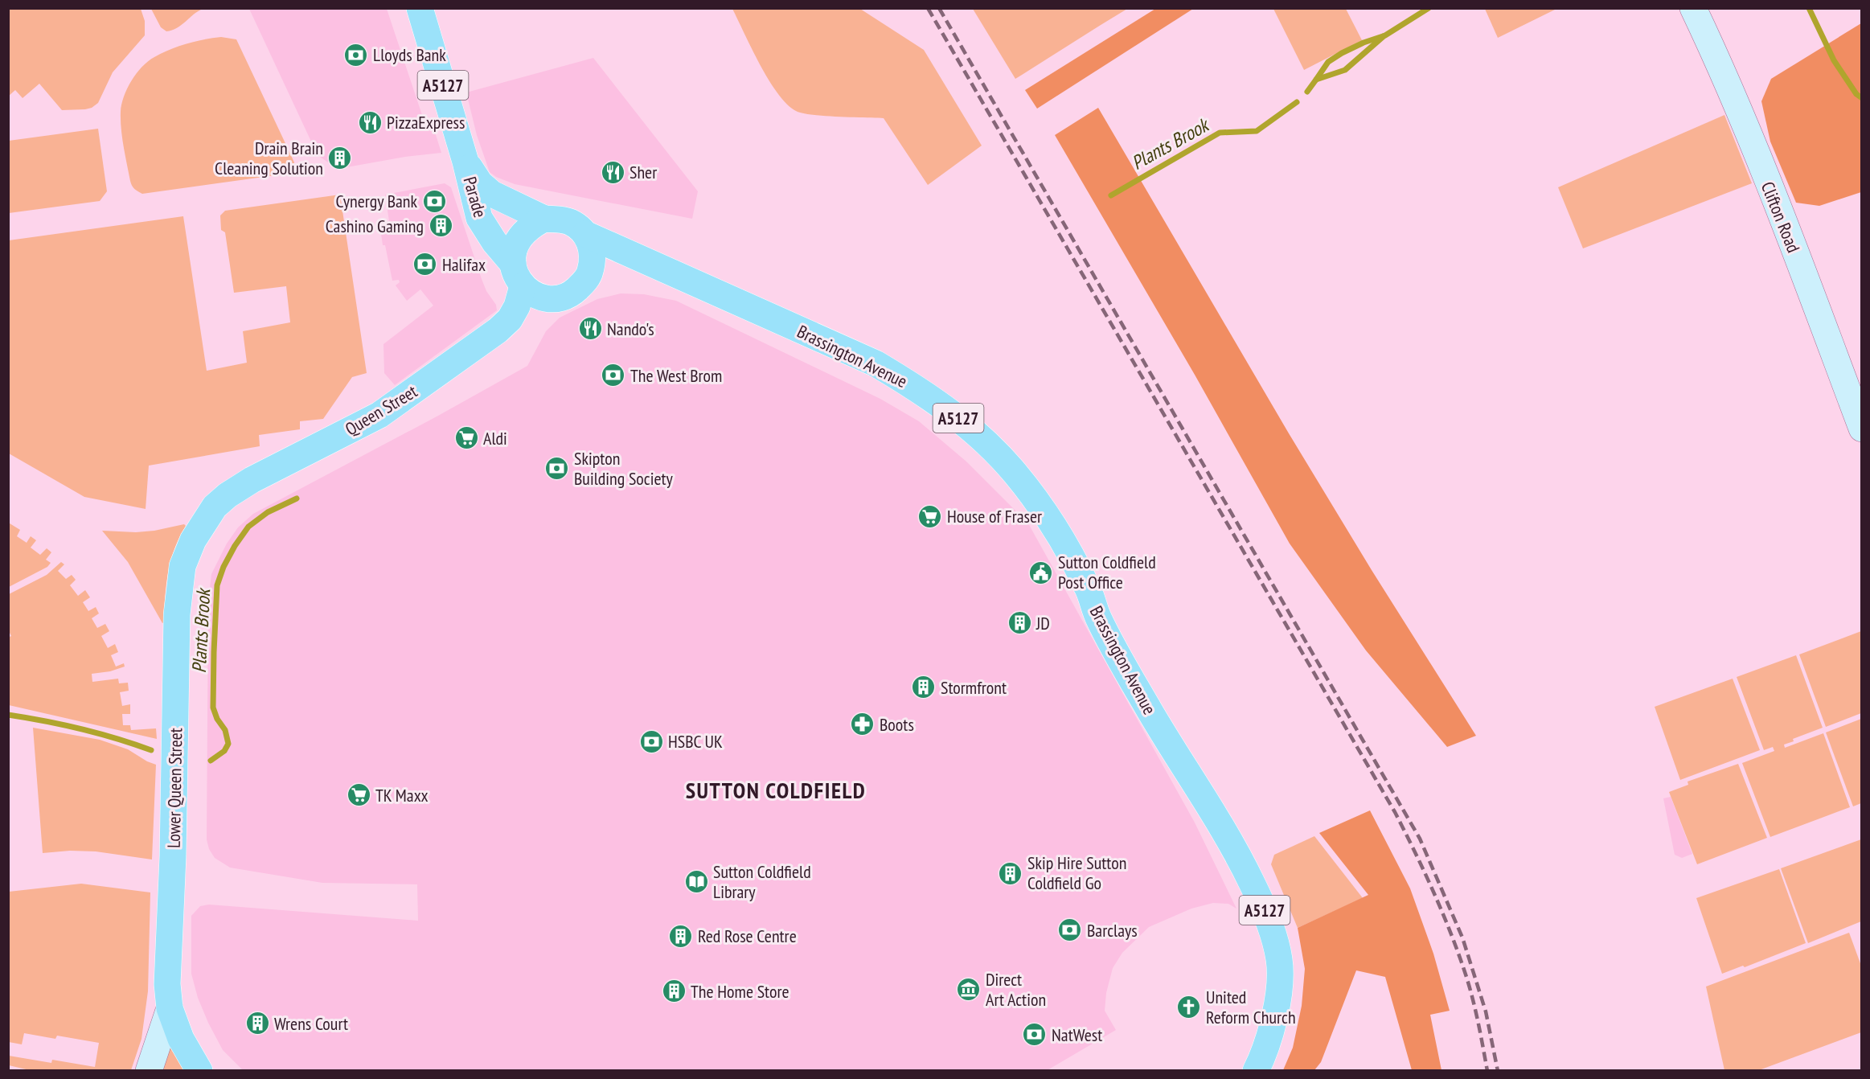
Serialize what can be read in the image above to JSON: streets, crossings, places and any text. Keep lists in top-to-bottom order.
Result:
{
  "streets": {
    "main road": [
      "A5127",
      "Parade",
      "Brassington Avenue",
      "Queen Street",
      "Lower Queen Street"
    ],
    "street": ["Clifton Road"]
  },
  "crossings": [
    ["A5127", "Parade"],
    ["Parade", "Brassington Avenue"],
    ["Parade", "Queen Street"],
    ["Brassington Avenue", "Queen Street"],
    ["Queen Street", "Lower Queen Street"]
  ],
  "districts": ["SUTTON COLDFIELD"],
  "water": ["Plants Brook"],
  "places": {
    "bank": [
      "Lloyds Bank",
      "Cynergy Bank",
      "Halifax",
      "The West Brom",
      "Skipton Building Society",
      "HSBC UK",
      "Barclays",
      "NatWest"
    ],
    "restaurant": ["PizzaExpress", "Sher", "Nando's"],
    "building": [
      "Drain Brain Cleaning Solution",
      "Cashino Gaming",
      "JD",
      "Stormfront",
      "Skip Hire Sutton Coldfield Go",
      "Red Rose Centre",
      "The Home Store",
      "Wrens Court"
    ],
    "supermarket": ["Aldi", "House of Fraser", "TK Maxx"],
    "public building": ["Sutton Coldfield Post Office"],
    "pharmacy": ["Boots"],
    "library": ["Sutton Coldfield Library"],
    "museum": ["Direct Art Action"],
    "church": ["United Reform Church"]
  }
}
